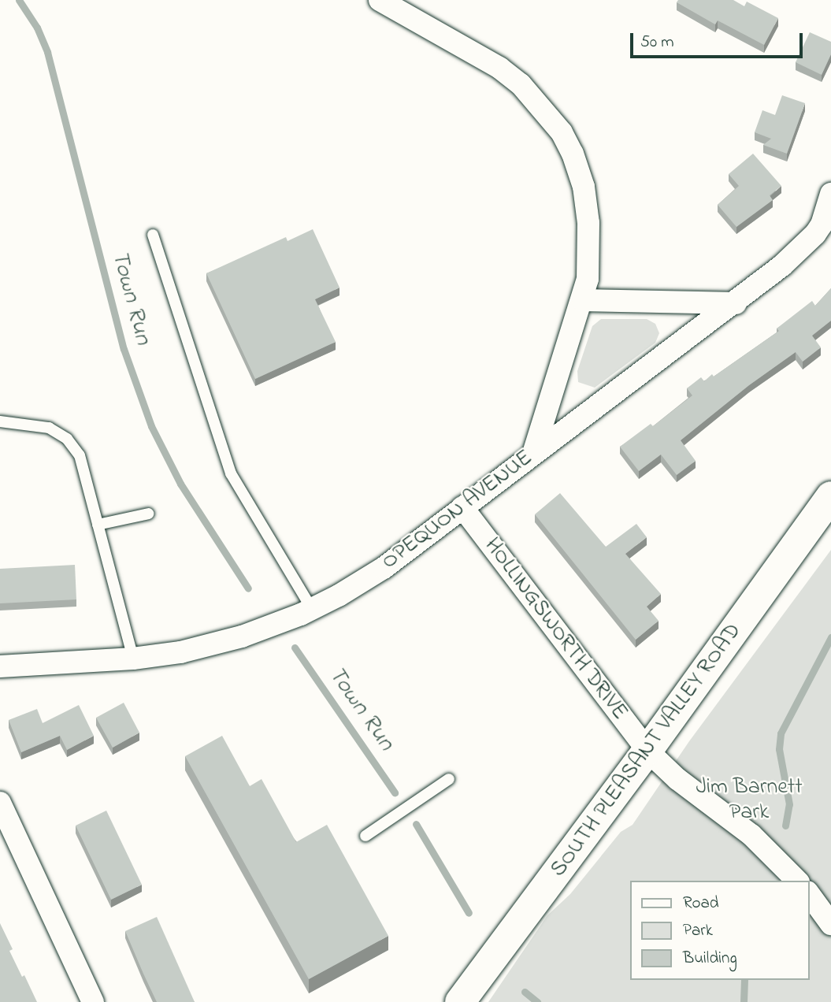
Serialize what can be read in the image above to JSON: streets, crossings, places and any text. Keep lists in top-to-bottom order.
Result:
{
  "streets": {
    "main road": ["SOUTH PLEASANT VALLEY ROAD"],
    "street": ["OPEQUON AVENUE", "HOLLINGSWORTH DRIVE"]
  },
  "crossings": [
    ["OPEQUON AVENUE", "HOLLINGSWORTH DRIVE"],
    ["HOLLINGSWORTH DRIVE", "SOUTH PLEASANT VALLEY ROAD"]
  ],
  "water": ["Town Run"],
  "parks": ["Jim Barnett Park"],
  "legend": ["Road", "Park", "Building"],
  "scale_bar": "50 m"
}
